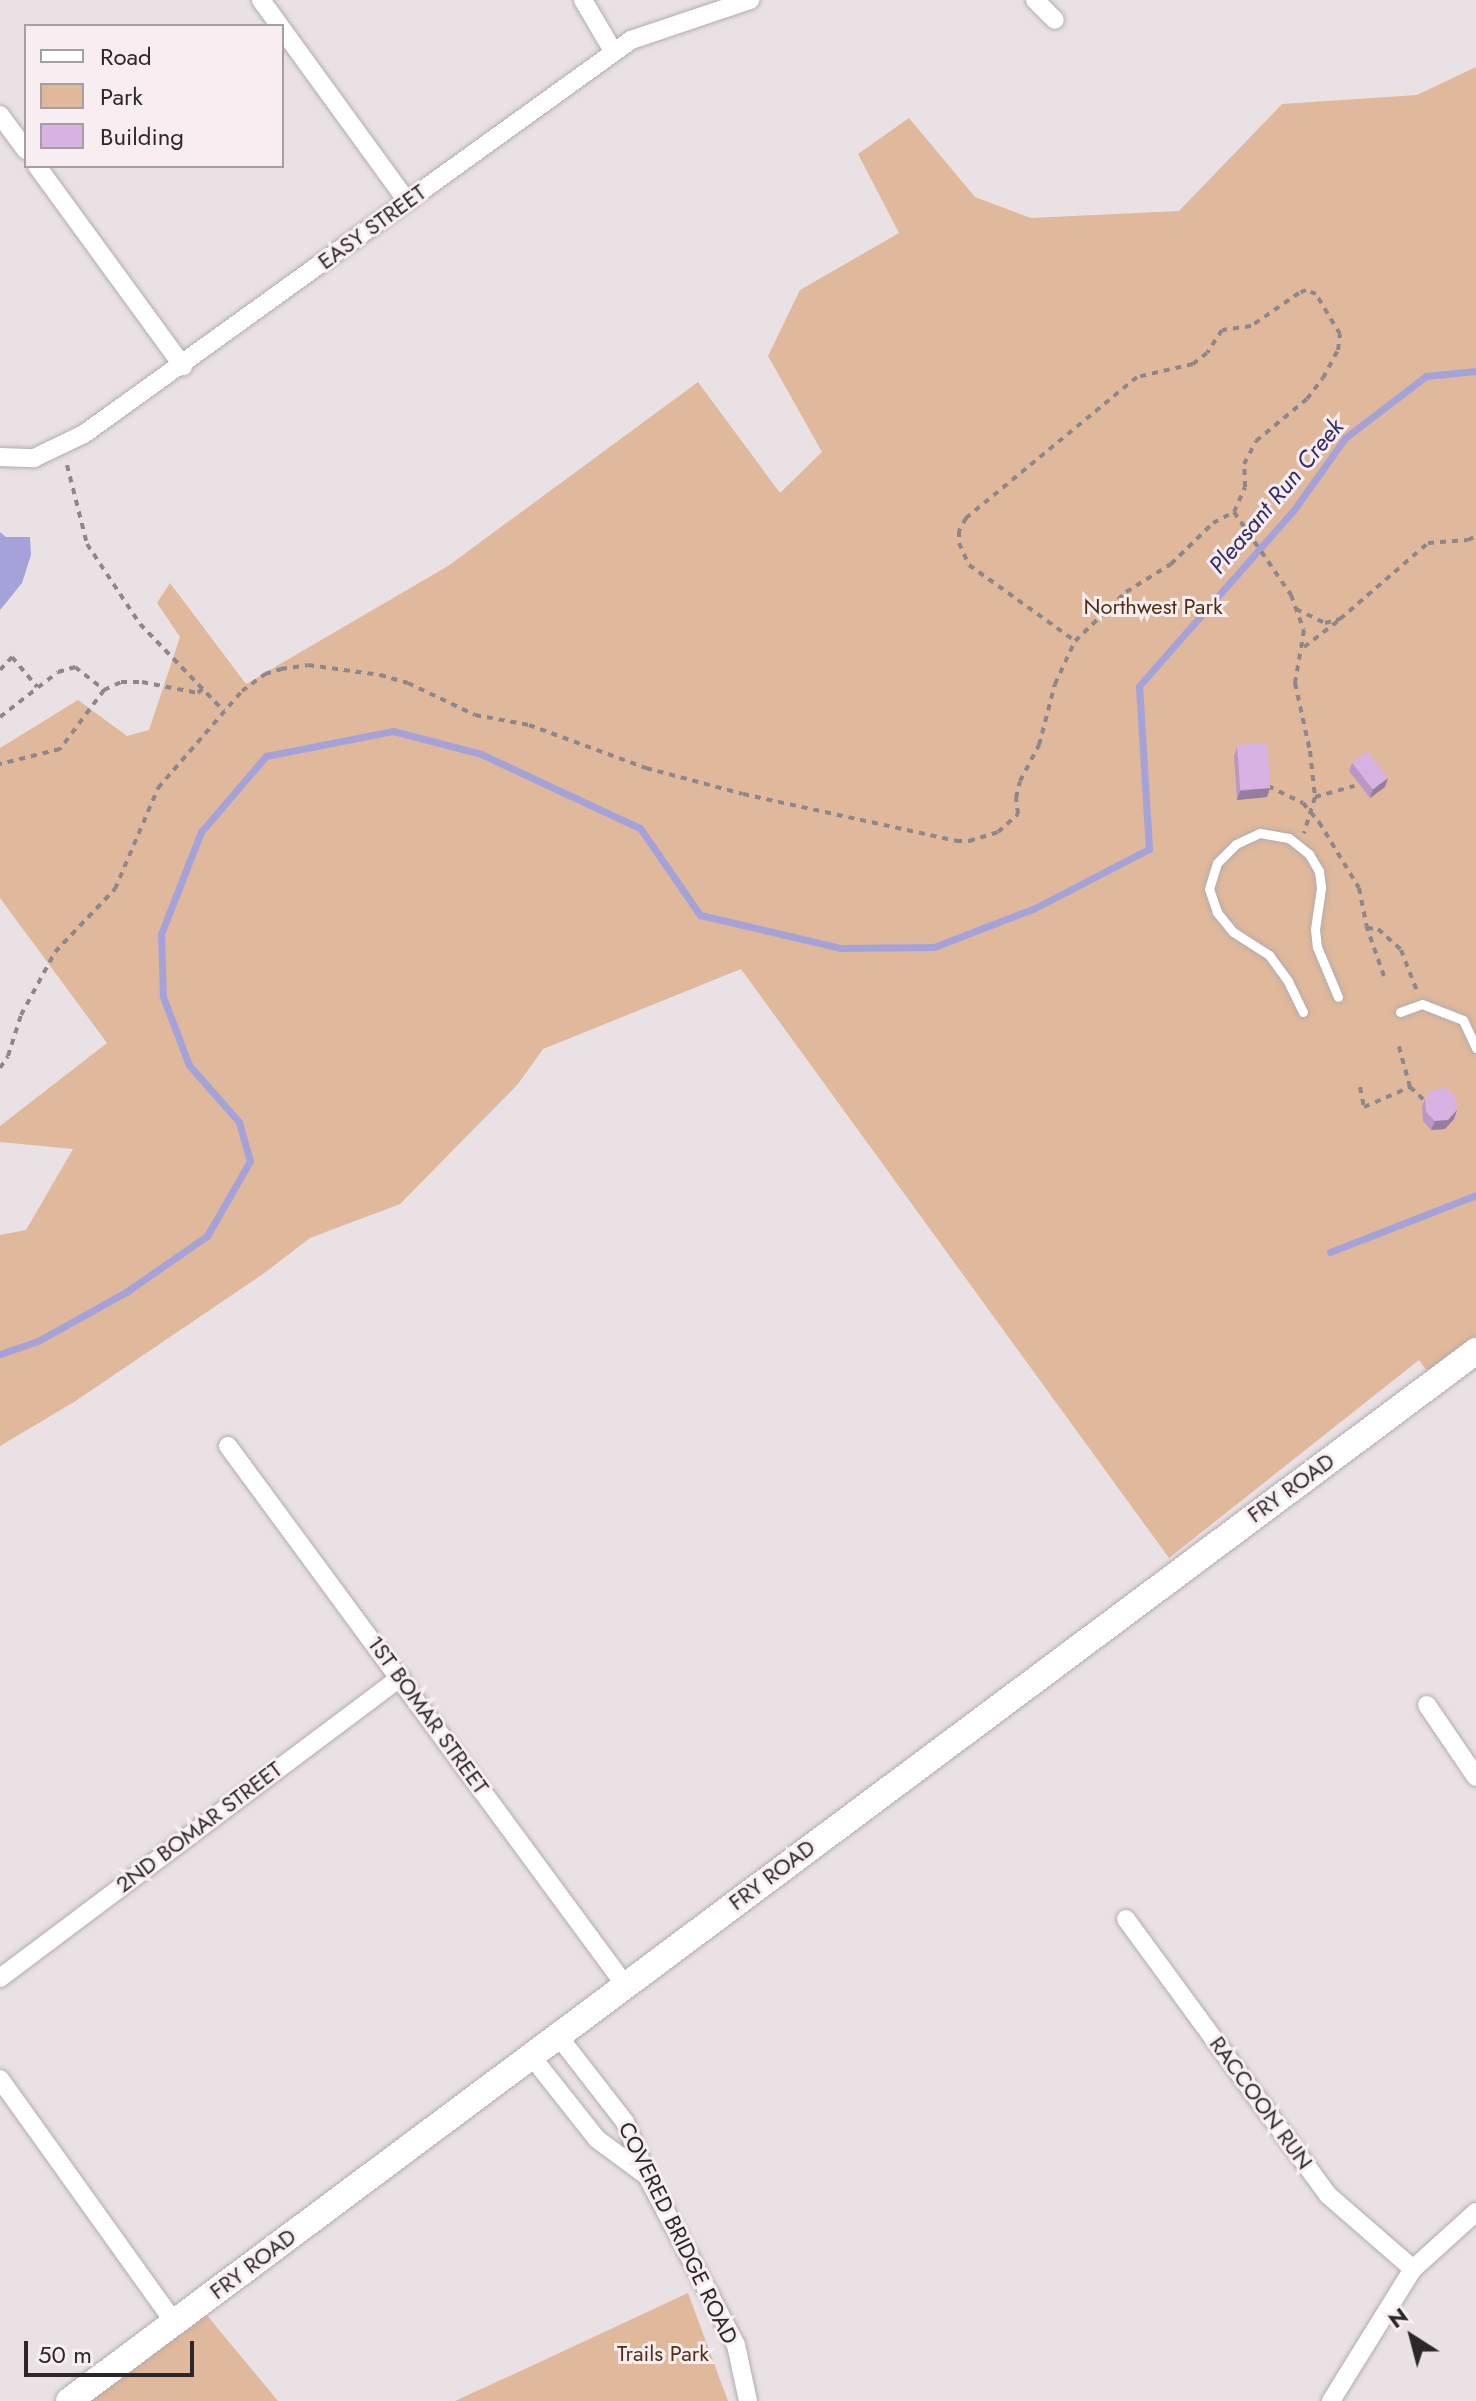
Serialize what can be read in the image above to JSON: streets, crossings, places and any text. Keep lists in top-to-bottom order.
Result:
{
  "streets": {
    "street": [
      "EASY STREET",
      "FRY ROAD",
      "1ST BOMAR STREET",
      "2ND BOMAR STREET",
      "RACCOON RUN",
      "COVERED BRIDGE ROAD"
    ]
  },
  "crossings": [
    ["FRY ROAD", "1ST BOMAR STREET"],
    ["FRY ROAD", "COVERED BRIDGE ROAD"],
    ["1ST BOMAR STREET", "2ND BOMAR STREET"]
  ],
  "water": ["Pleasant Run Creek"],
  "parks": ["Northwest Park", "Trails Park"],
  "legend": ["Road", "Park", "Building"],
  "scale_bar": "50 m",
  "north": "top left"
}
